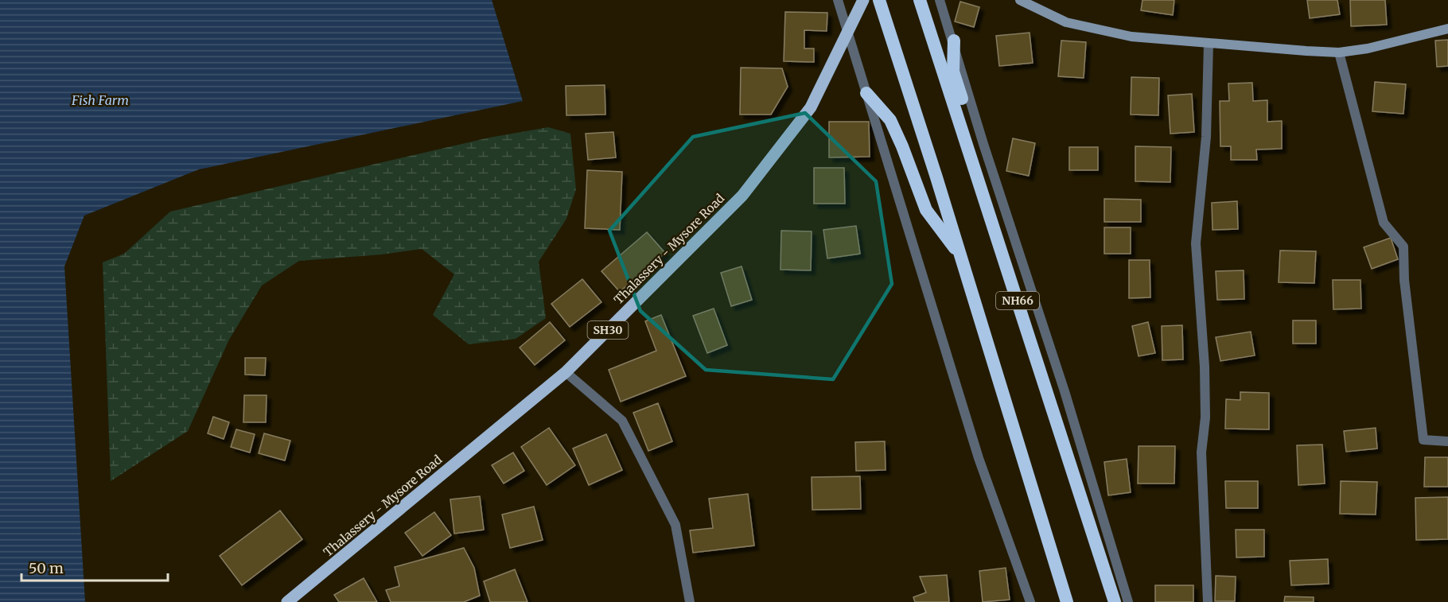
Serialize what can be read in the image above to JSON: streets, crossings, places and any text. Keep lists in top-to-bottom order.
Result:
{
  "streets": {
    "highway": ["NH66"],
    "main road": ["Thalassery - Mysore Road", "SH30"]
  },
  "water": ["Fish Farm"],
  "scale_bar": "50 m"
}
